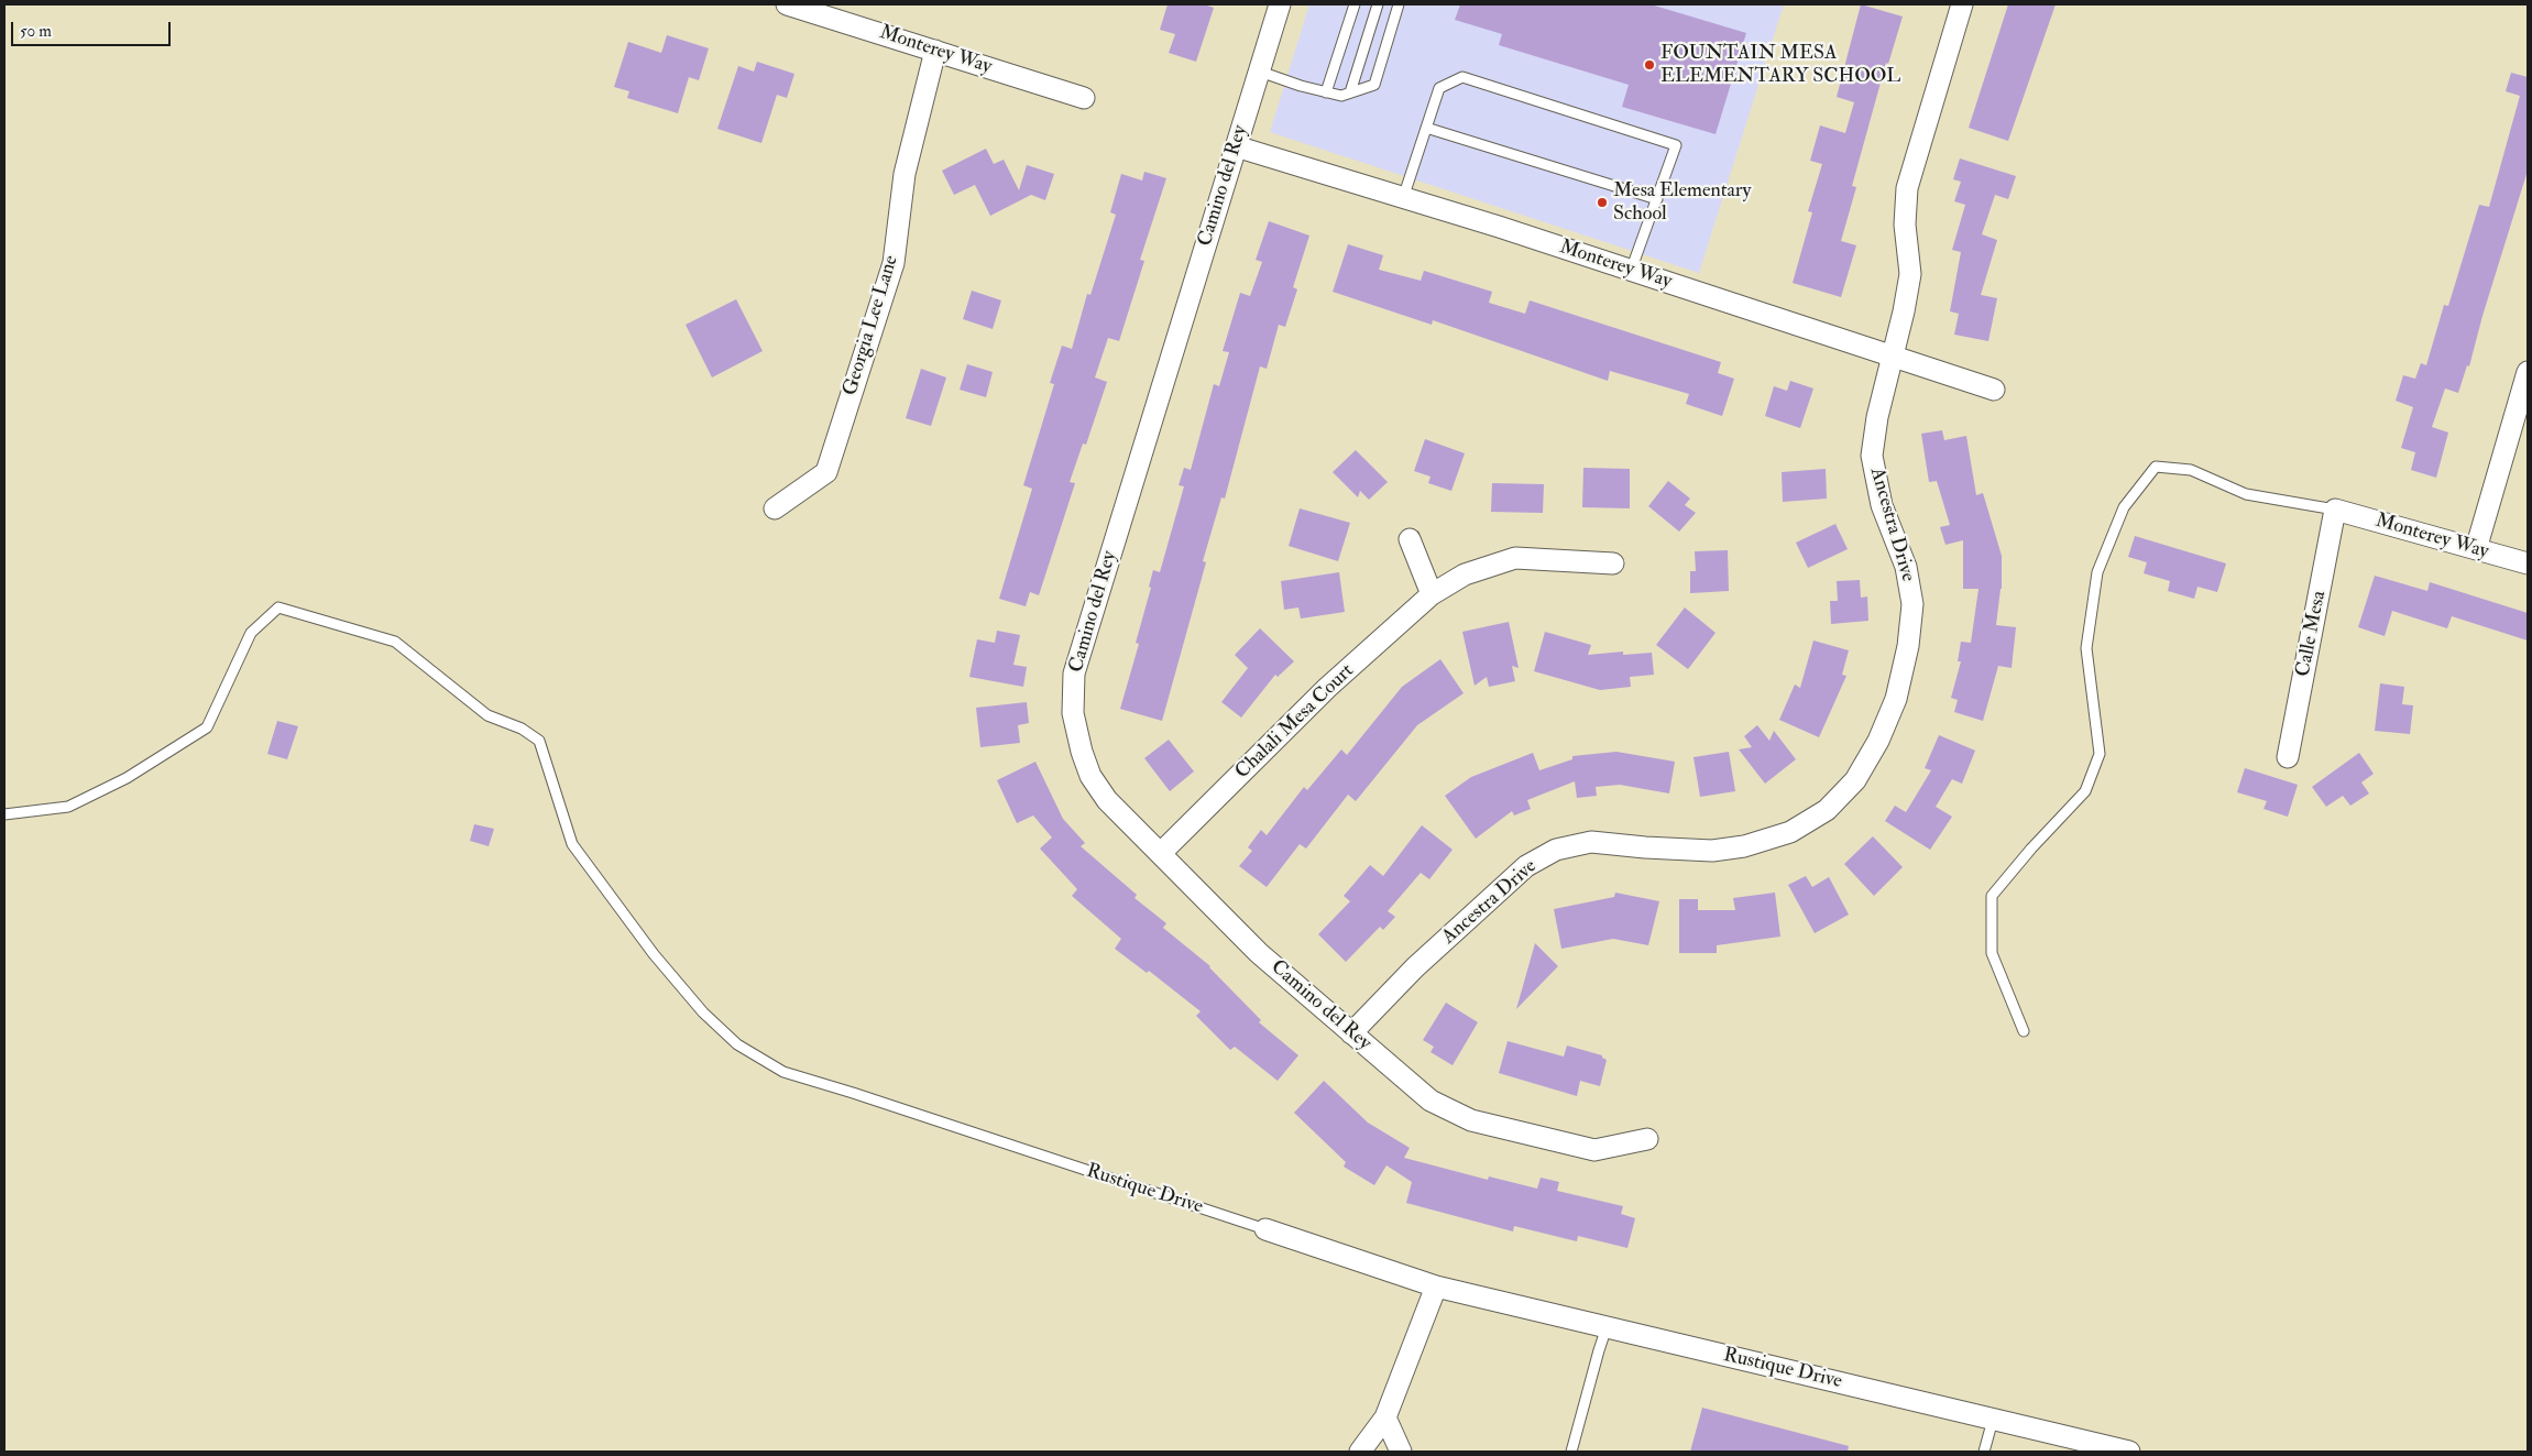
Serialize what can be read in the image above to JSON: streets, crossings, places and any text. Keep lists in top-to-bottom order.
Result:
{
  "streets": {
    "street": [
      "Monterey Way",
      "Camino del Rey",
      "Georgia Lee Lane",
      "Ancestra Drive",
      "Calle Mesa",
      "Chalali Mesa Court",
      "Rustique Drive"
    ]
  },
  "crossings": [
    ["Monterey Way", "Camino del Rey"],
    ["Monterey Way", "Georgia Lee Lane"],
    ["Monterey Way", "Ancestra Drive"],
    ["Monterey Way", "Calle Mesa"],
    ["Camino del Rey", "Ancestra Drive"],
    ["Camino del Rey", "Chalali Mesa Court"]
  ],
  "places": ["FOUNTAIN MESA ELEMENTARY SCHOOL", "Mesa Elementary School"],
  "scale_bar": "50 m"
}
